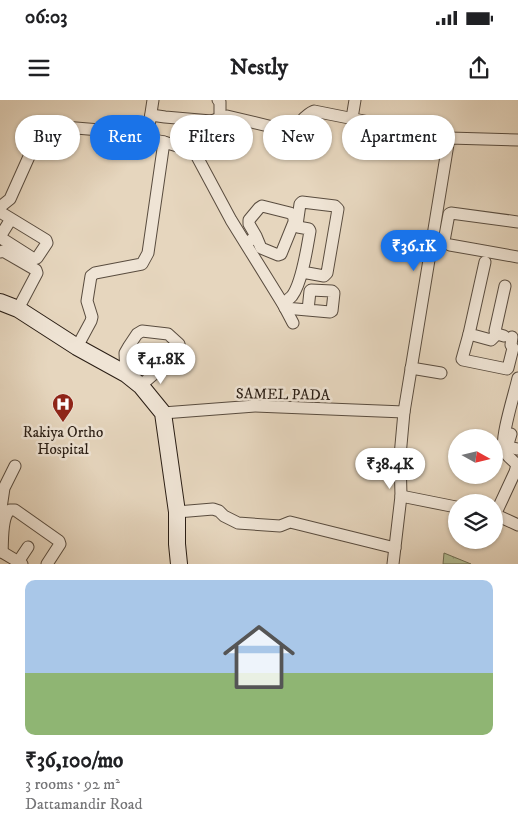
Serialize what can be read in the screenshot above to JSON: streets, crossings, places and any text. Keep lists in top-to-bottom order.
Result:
{
  "streets": {
    "street": ["SAMEL PADA"]
  },
  "places": {
    "hospital": ["Rakiya Ortho Hospital"]
  },
  "north": "right",
  "page": {
    "status": "06:03",
    "header": "Nestly",
    "chip": [
      "Buy",
      "Rent",
      "Filters",
      "New",
      "Apartment"
    ],
    "price": ["₹36.1K", "₹41.8K", "₹38.4K"],
    "list": [
      {
        "name": "₹36,100/mo",
        "note": "3 rooms · 92 m² · Dattamandir Road"
      }
    ]
  }
}
